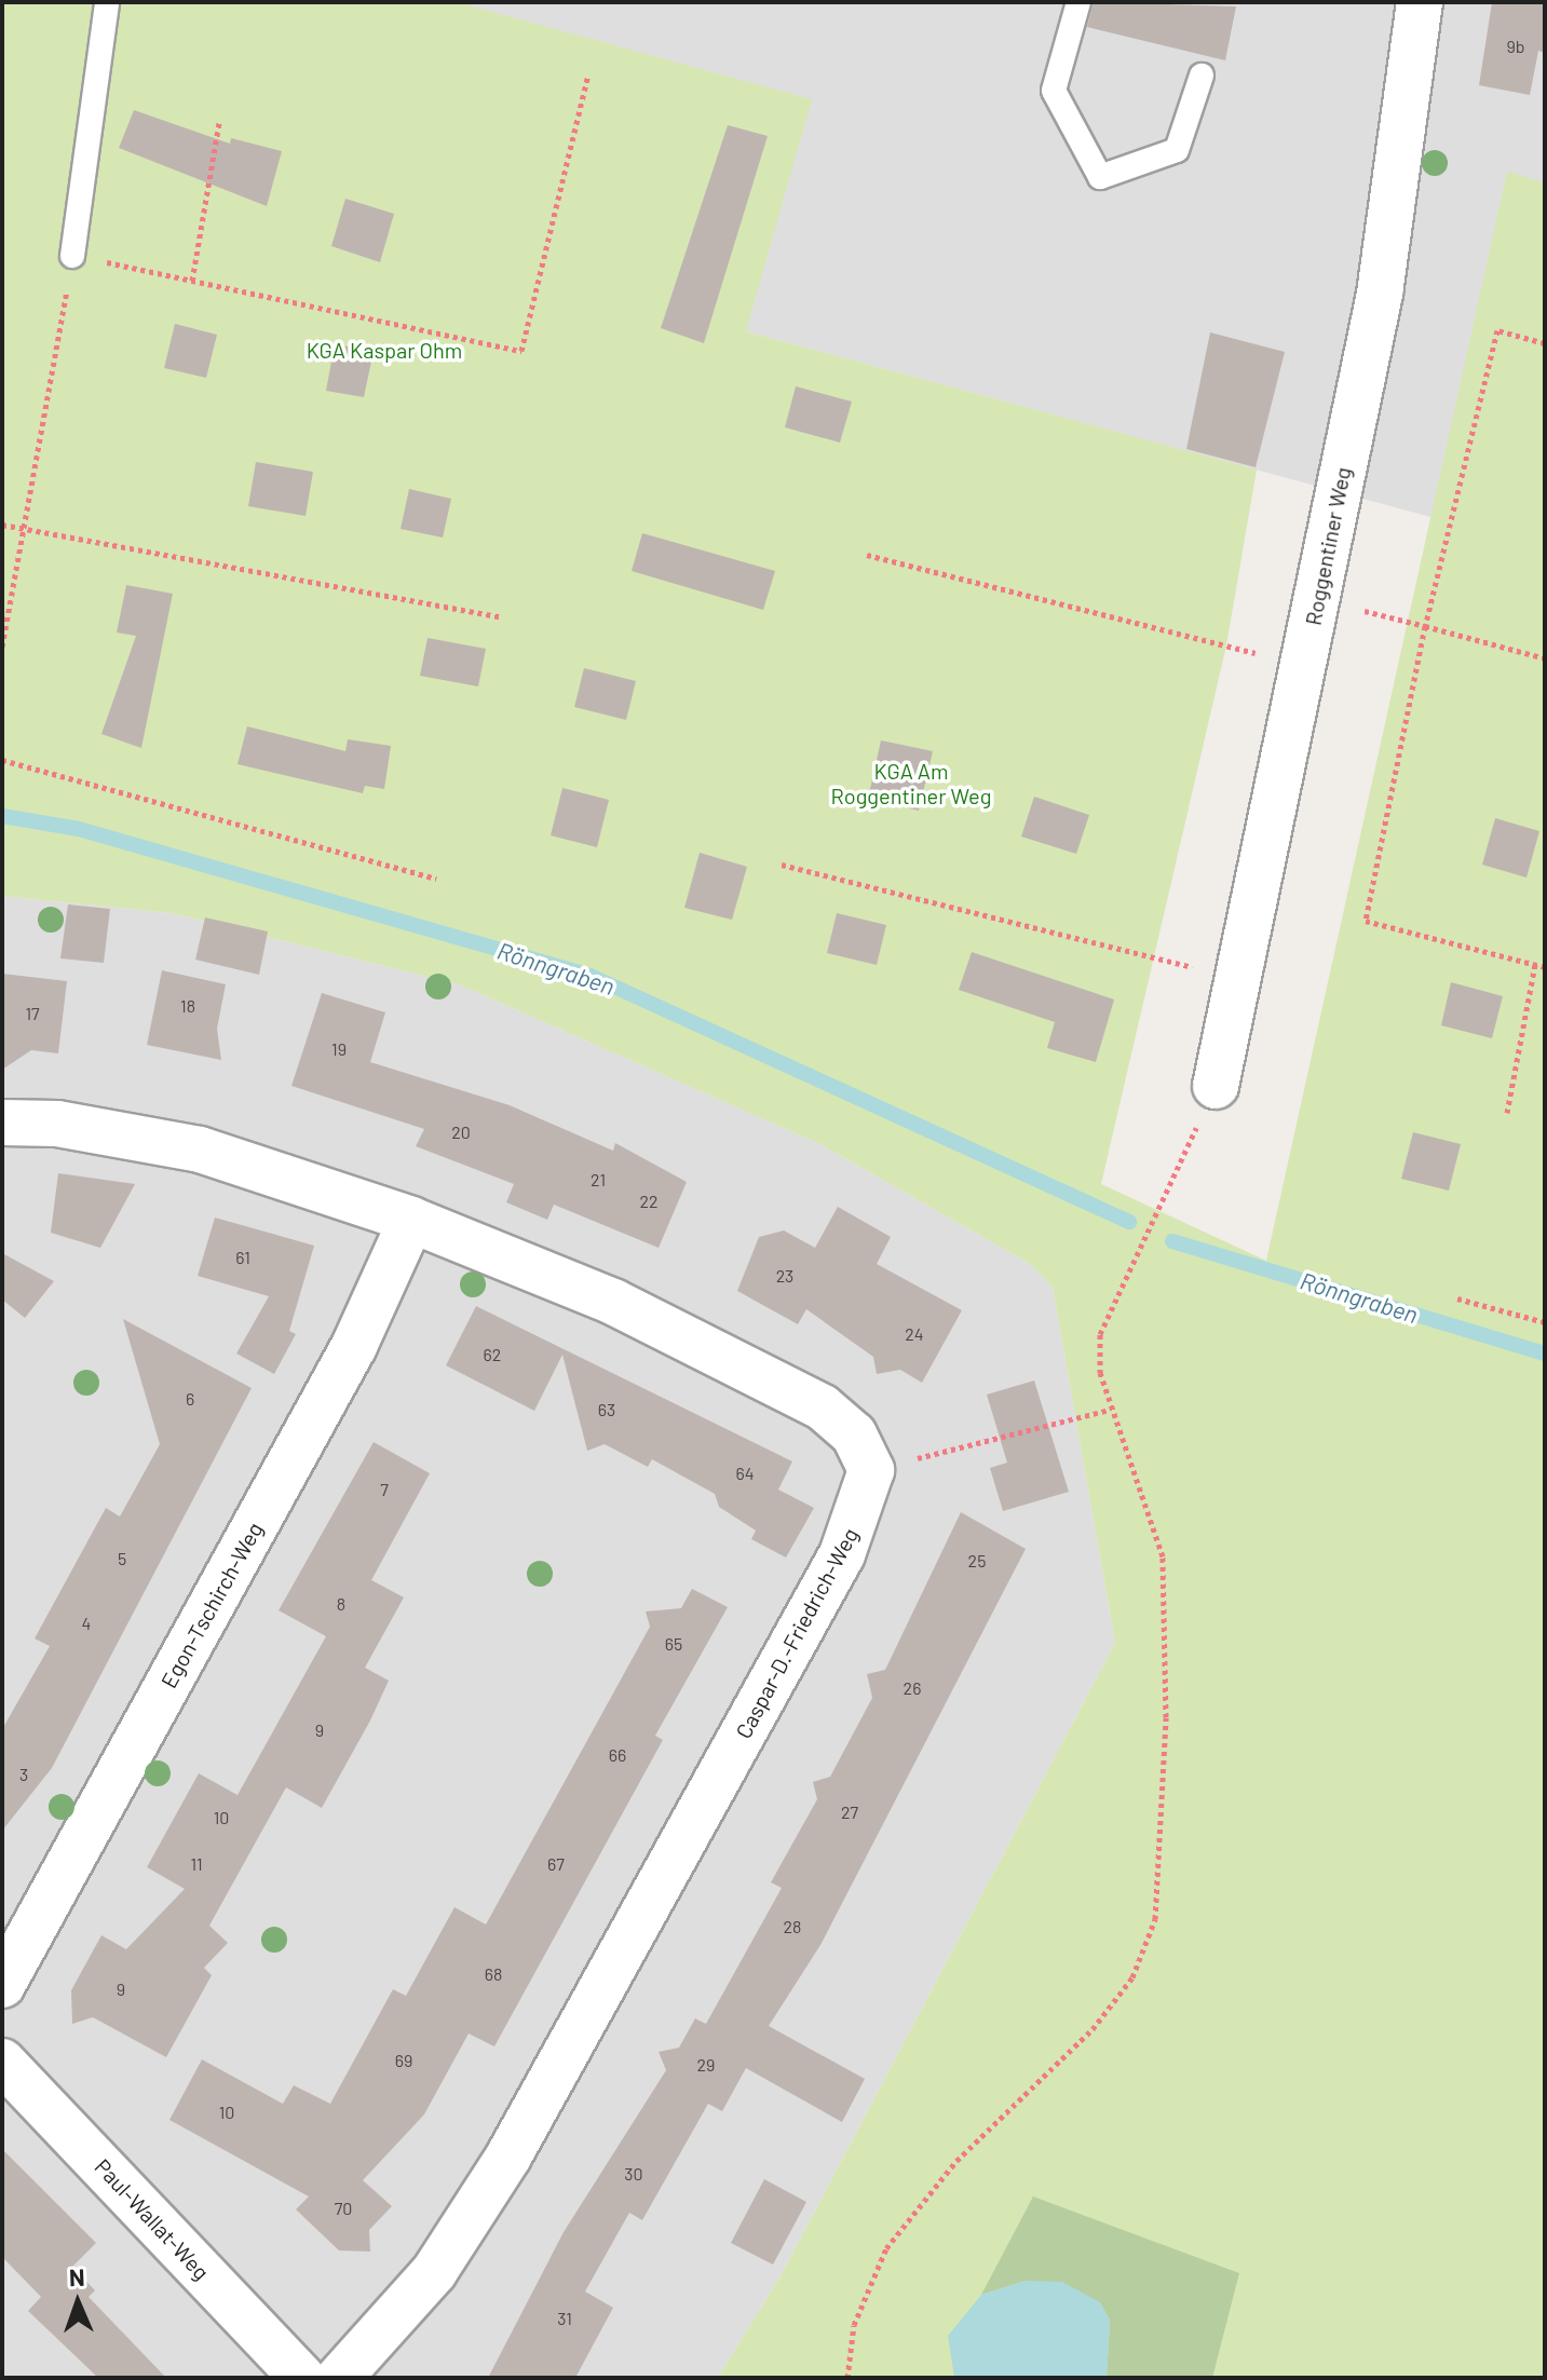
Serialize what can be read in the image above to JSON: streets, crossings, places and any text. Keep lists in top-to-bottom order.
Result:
{
  "streets": {
    "street": [
      "Roggentiner Weg",
      "Egon-Tschirch-Weg",
      "Caspar-D.-Friedrich-Weg",
      "Paul-Wallat-Weg"
    ]
  },
  "water": ["Rönngraben"],
  "parks": ["KGA Kaspar Ohm", "KGA Am Roggentiner Weg"],
  "house_numbers": [
    "9b",
    "18",
    "17",
    "19",
    "20",
    "21",
    "22",
    "61",
    "23",
    "24",
    "62",
    "6",
    "63",
    "64",
    "7",
    "5",
    "25",
    "8",
    "4",
    "65",
    "26",
    "9",
    "66",
    "3",
    "27",
    "10",
    "11",
    "67",
    "28",
    "68",
    "9",
    "69",
    "29",
    "10",
    "30",
    "70",
    "31"
  ],
  "north": "top"
}
